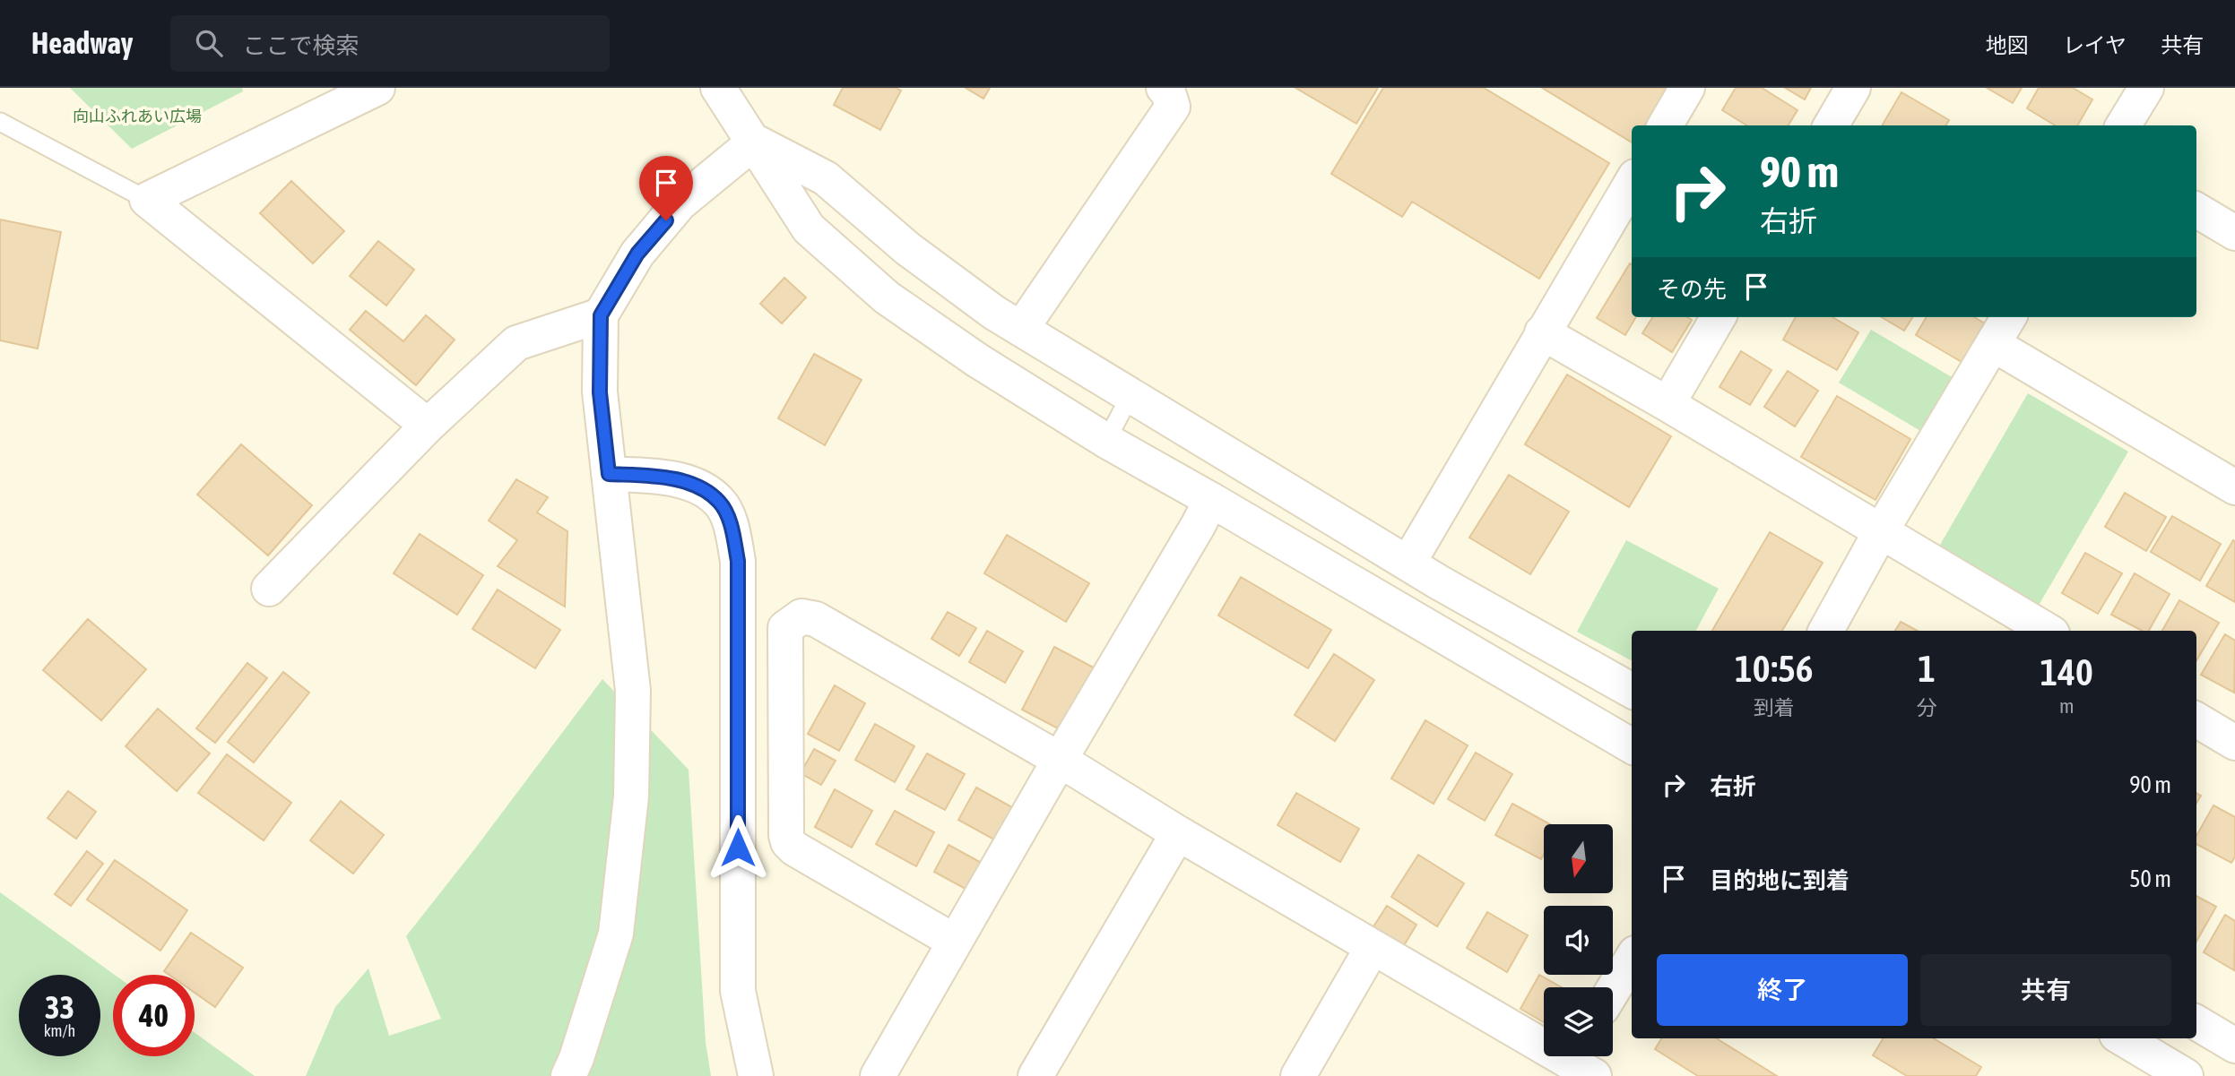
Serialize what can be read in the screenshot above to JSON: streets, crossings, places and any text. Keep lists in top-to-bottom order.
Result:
{
  "parks": ["向山ふれあい広場"],
  "north": "bottom",
  "page": {
    "header": "Headway",
    "search": "ここで検索",
    "nav": ["地図", "レイヤ", "共有"],
    "turn": ["90 m", "右折"],
    "then": "その先",
    "eta": [
      "10:56",
      "到着",
      "1",
      "分",
      "140",
      "m"
    ],
    "list": [
      {
        "name": "右折",
        "value": "90 m"
      },
      {
        "name": "目的地に到着",
        "value": "50 m"
      }
    ],
    "buttons": ["終了", "共有"],
    "speed": "33 km/h",
    "limit": "40"
  }
}
